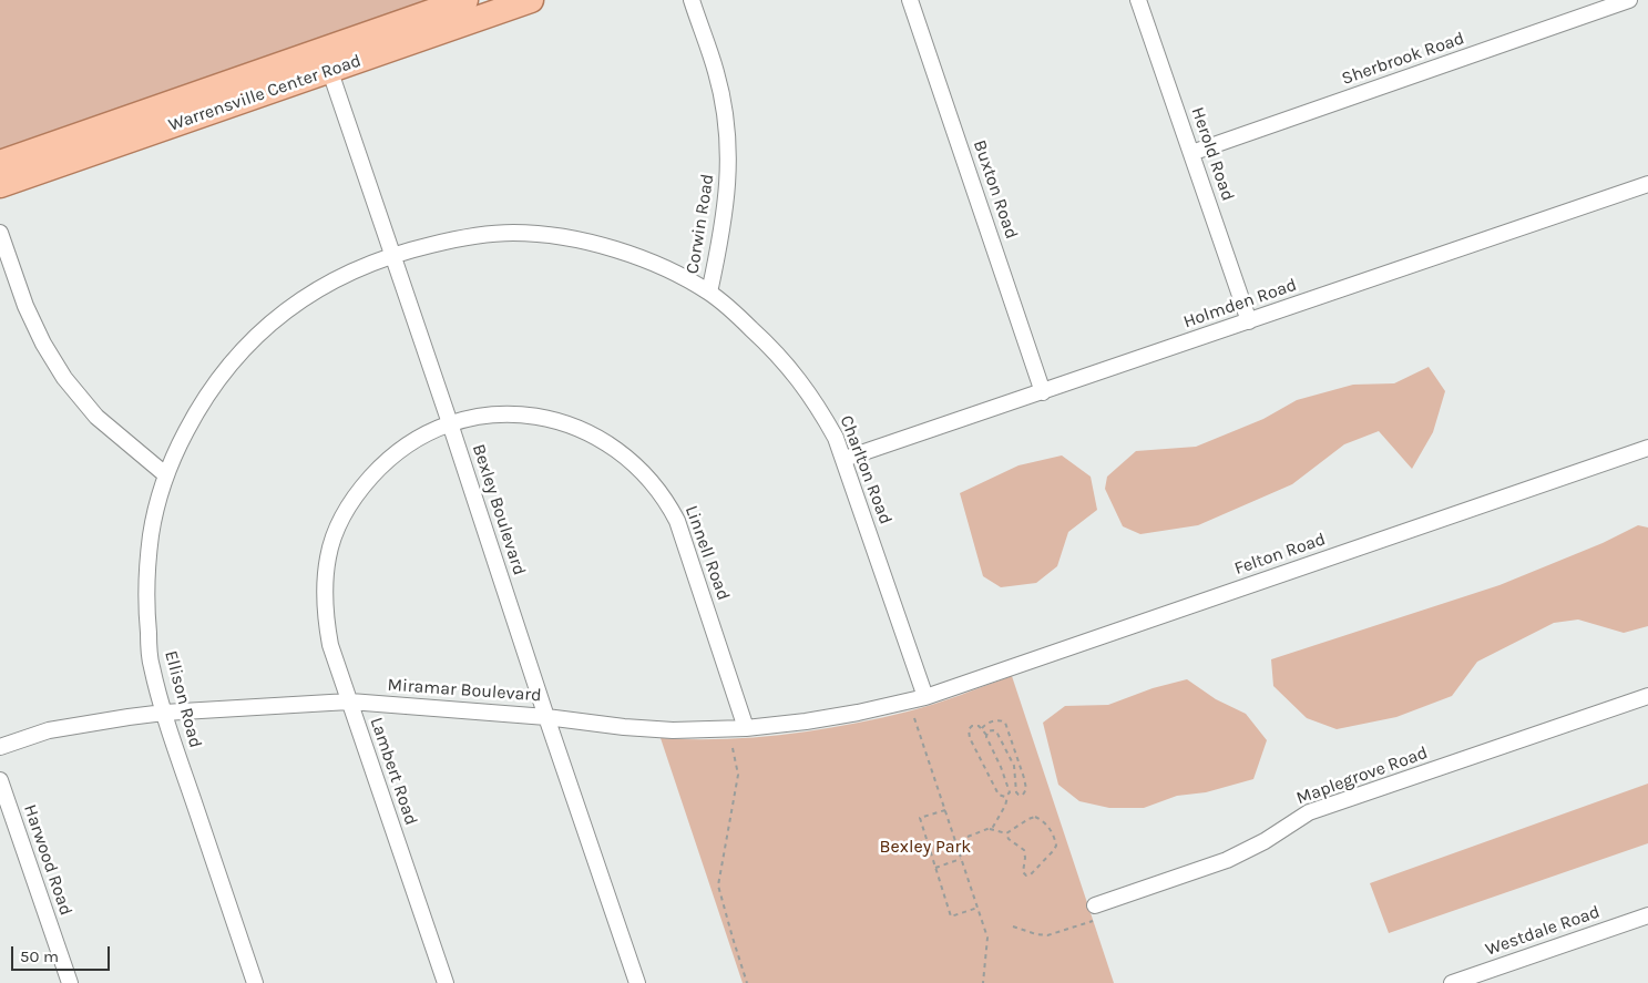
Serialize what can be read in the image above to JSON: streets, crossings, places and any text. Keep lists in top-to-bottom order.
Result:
{
  "streets": {
    "main road": ["Warrensville Center Road"],
    "street": [
      "Sherbrook Road",
      "Herold Road",
      "Buxton Road",
      "Corwin Road",
      "Holmden Road",
      "Charlton Road",
      "Bexley Boulevard",
      "Linnell Road",
      "Felton Road",
      "Miramar Boulevard",
      "Ellison Road",
      "Lambert Road",
      "Maplegrove Road",
      "Harwood Road",
      "Westdale Road"
    ]
  },
  "crossings": [
    ["Sherbrook Road", "Herold Road"],
    ["Warrensville Center Road", "Bexley Boulevard"],
    ["Herold Road", "Holmden Road"],
    ["Buxton Road", "Holmden Road"],
    ["Corwin Road", "Charlton Road"],
    ["Holmden Road", "Charlton Road"],
    ["Charlton Road", "Bexley Boulevard"],
    ["Charlton Road", "Felton Road"],
    ["Charlton Road", "Miramar Boulevard"],
    ["Charlton Road", "Ellison Road"],
    ["Bexley Boulevard", "Linnell Road"],
    ["Bexley Boulevard", "Miramar Boulevard"],
    ["Bexley Boulevard", "Ellison Road"],
    ["Bexley Boulevard", "Lambert Road"],
    ["Linnell Road", "Miramar Boulevard"],
    ["Linnell Road", "Lambert Road"],
    ["Felton Road", "Miramar Boulevard"],
    ["Miramar Boulevard", "Ellison Road"],
    ["Miramar Boulevard", "Lambert Road"]
  ],
  "parks": ["Bexley Park"],
  "scale_bar": "50 m"
}
